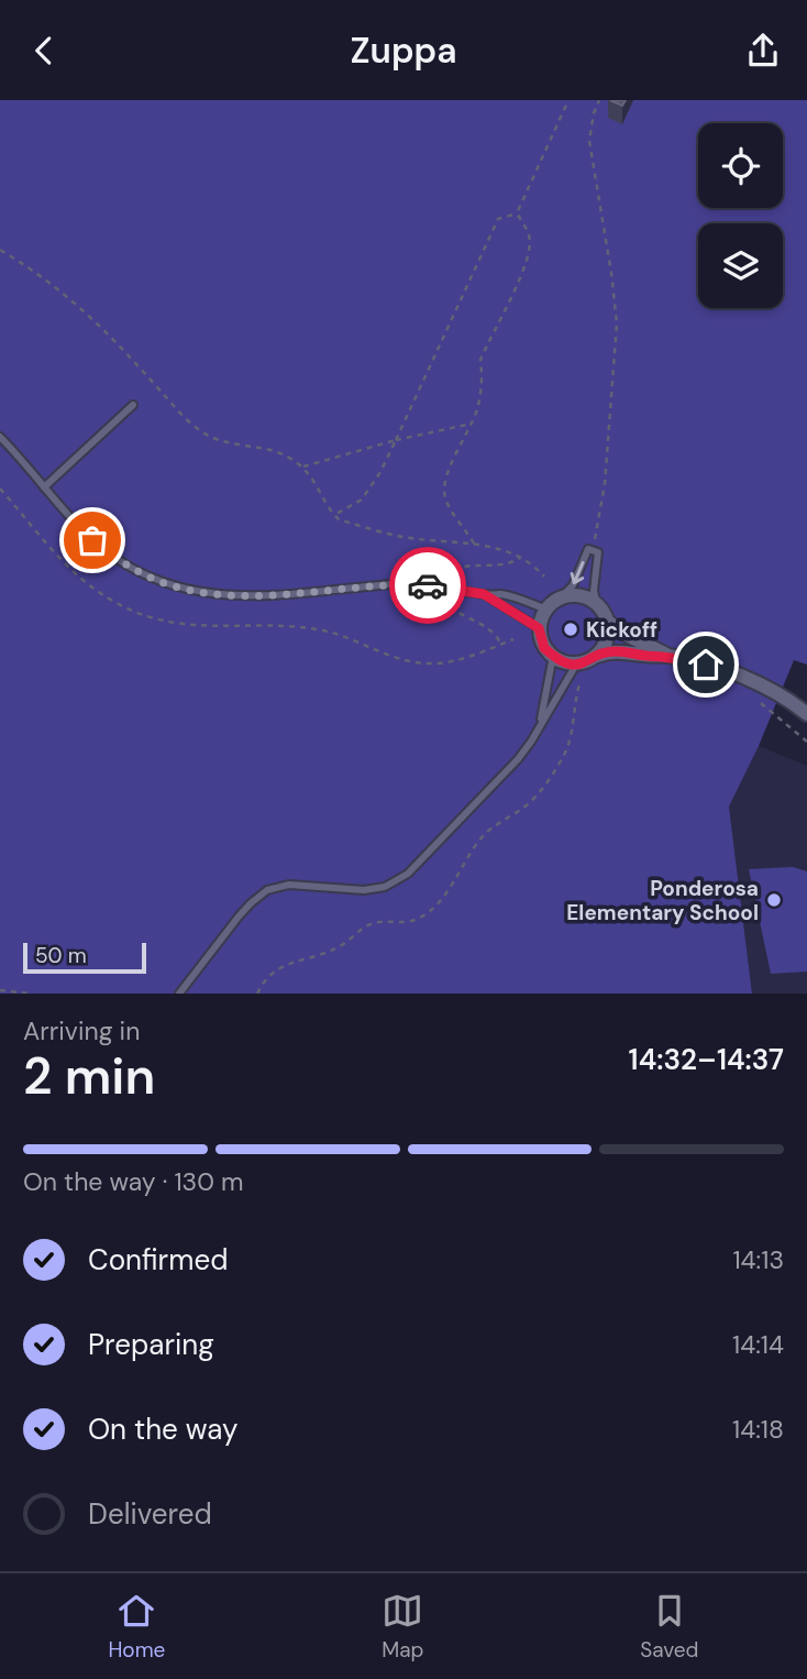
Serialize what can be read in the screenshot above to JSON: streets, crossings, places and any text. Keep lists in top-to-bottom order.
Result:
{
  "places": ["Kickoff", "Ponderosa Elementary School"],
  "scale_bar": "50 m",
  "page": {
    "header": "Zuppa",
    "scale": "50 m",
    "heading": ["2 min", "Arriving in", "14:32–14:37"],
    "bar": "On the way · 130 m",
    "list": [
      ["Confirmed", "14:13"],
      ["Preparing", "14:14"],
      ["On the way", "14:18"],
      "Delivered"
    ],
    "tabs": ["Home", "Map", "Saved"]
  }
}
